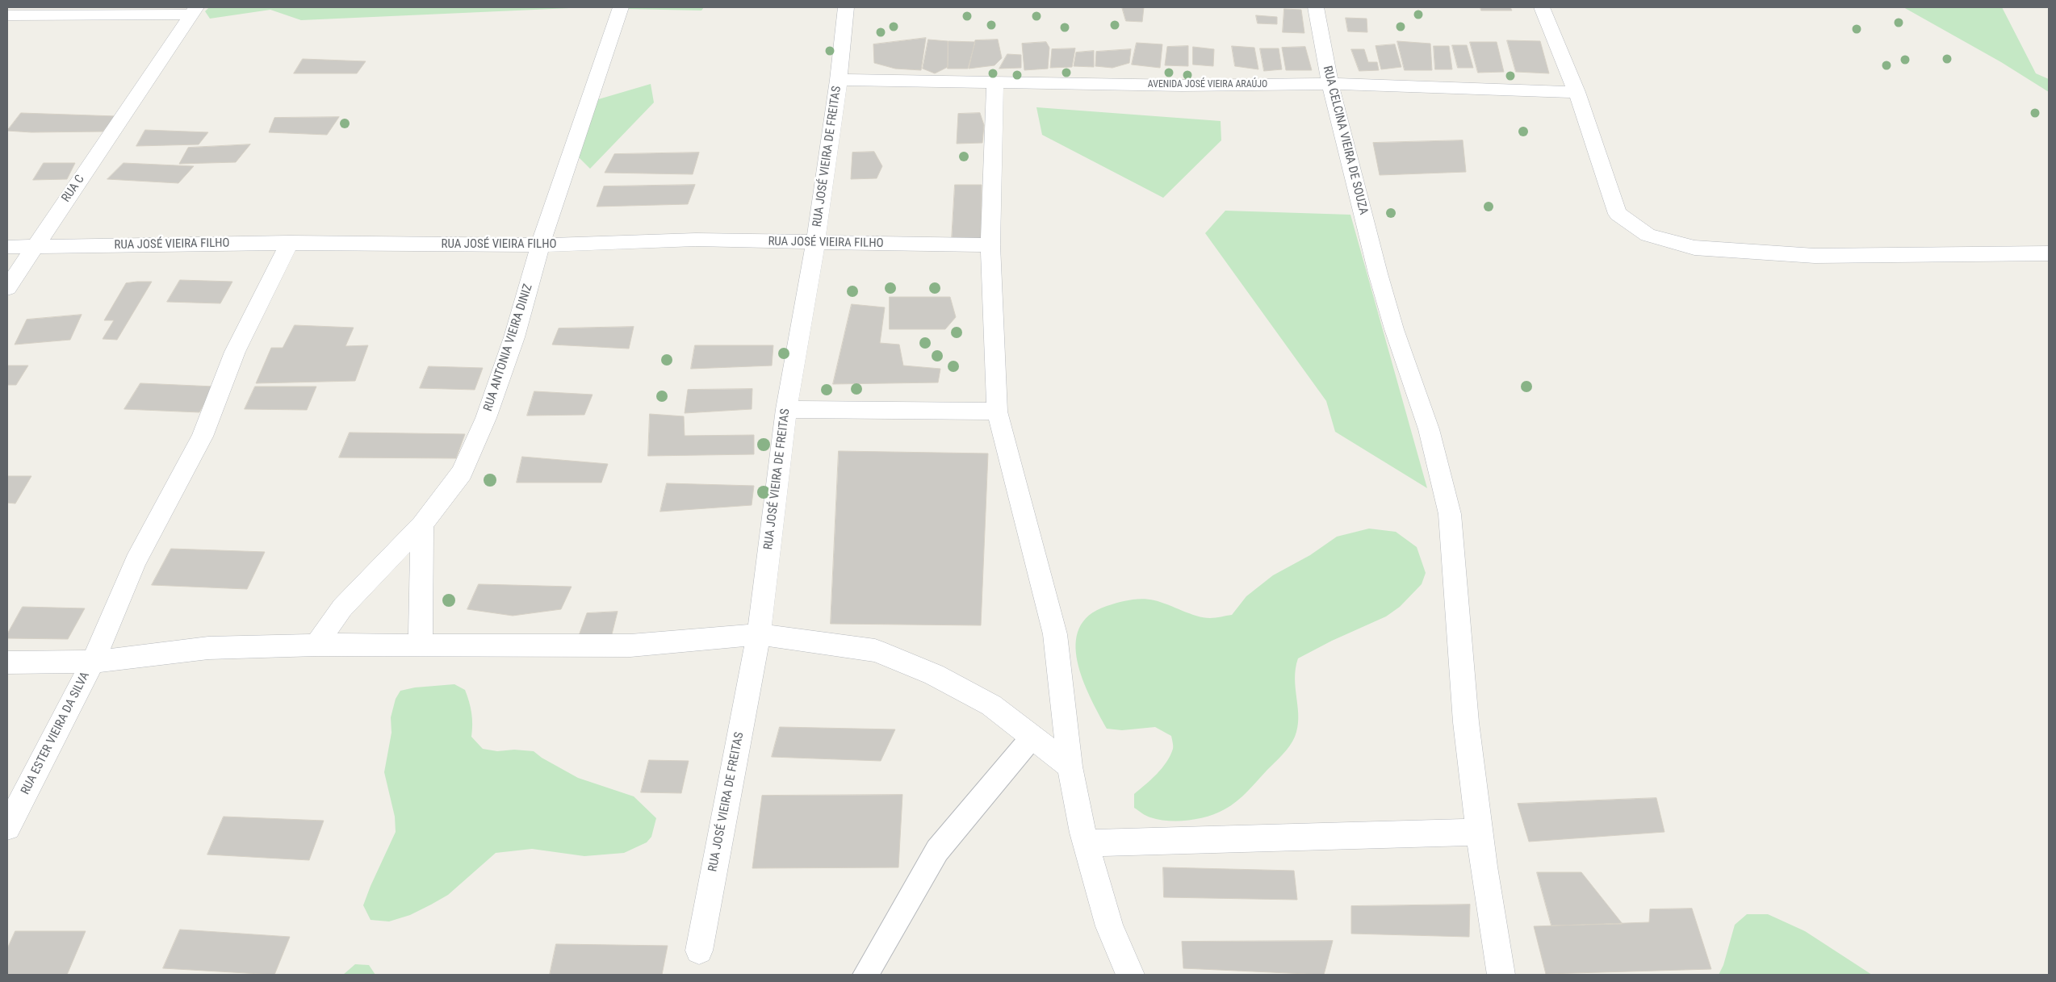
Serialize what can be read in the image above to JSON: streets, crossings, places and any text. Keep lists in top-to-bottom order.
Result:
{
  "streets": {
    "street": [
      "AVENIDA JOSÉ VIEIRA ARAÚJO",
      "RUA CELCINA VIEIRA DE SOUZA",
      "RUA JOSÉ VIEIRA DE FREITAS",
      "RUA C",
      "RUA JOSÉ VIEIRA FILHO",
      "RUA ANTONIA VIEIRA DINIZ",
      "RUA ESTER VIEIRA DA SILVA"
    ]
  },
  "crossings": [
    ["AVENIDA JOSÉ VIEIRA ARAÚJO", "RUA CELCINA VIEIRA DE SOUZA"],
    ["AVENIDA JOSÉ VIEIRA ARAÚJO", "RUA JOSÉ VIEIRA DE FREITAS"],
    ["RUA JOSÉ VIEIRA DE FREITAS", "RUA JOSÉ VIEIRA FILHO"],
    ["RUA C", "RUA JOSÉ VIEIRA FILHO"],
    ["RUA JOSÉ VIEIRA FILHO", "RUA ANTONIA VIEIRA DINIZ"],
    ["RUA JOSÉ VIEIRA FILHO", "RUA ESTER VIEIRA DA SILVA"]
  ]
}
